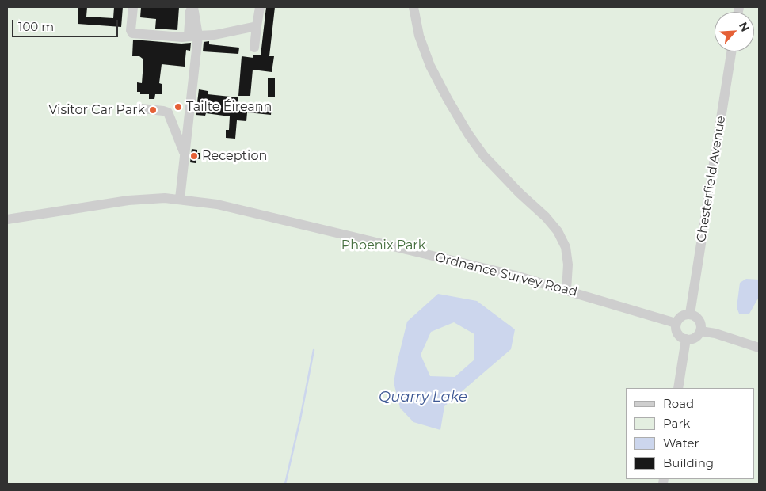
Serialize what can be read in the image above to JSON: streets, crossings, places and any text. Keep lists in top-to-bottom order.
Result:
{
  "streets": {
    "street": ["Chesterfield Avenue", "Ordnance Survey Road"]
  },
  "crossings": [
    ["Chesterfield Avenue", "Ordnance Survey Road"]
  ],
  "water": ["Quarry Lake"],
  "parks": ["Phoenix Park"],
  "places": ["Tailte Éireann", "Visitor Car Park", "Reception"],
  "legend": [
    "Road",
    "Park",
    "Water",
    "Building"
  ],
  "scale_bar": "100 m",
  "north": "top right"
}
